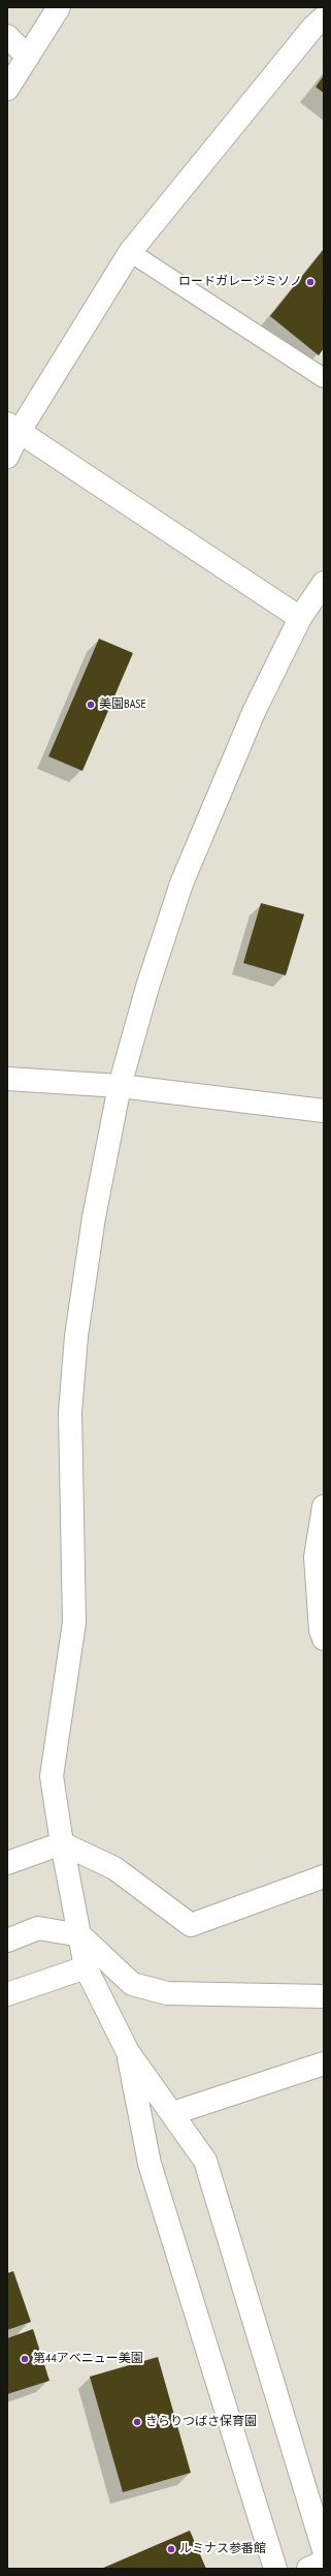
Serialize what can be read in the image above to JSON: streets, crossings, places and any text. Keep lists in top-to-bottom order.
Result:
{
  "places": [
    "ロードガレージミソノ",
    "美園BASE",
    "第44アベニュー美園",
    "きらりつばさ保育園",
    "ルミナス参番館"
  ]
}
